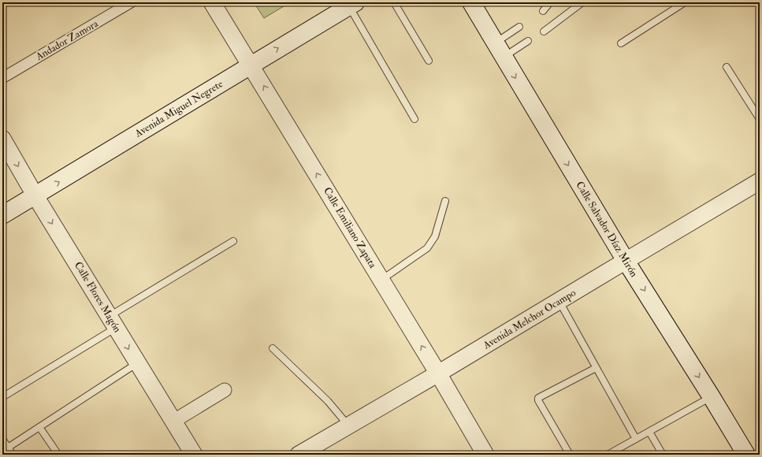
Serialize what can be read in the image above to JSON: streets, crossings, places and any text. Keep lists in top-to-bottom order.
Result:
{
  "streets": {
    "main road": ["Avenida Miguel Negrete", "Calle Salvador Díaz Mirón"],
    "street": [
      "Andador Zamora",
      "Calle Emiliano Zapata",
      "Calle Flores Magón",
      "Avenida Melchor Ocampo"
    ]
  },
  "crossings": [
    ["Avenida Miguel Negrete", "Calle Emiliano Zapata"],
    ["Avenida Miguel Negrete", "Calle Flores Magón"],
    ["Calle Emiliano Zapata", "Avenida Melchor Ocampo"],
    ["Calle Salvador Díaz Mirón", "Avenida Melchor Ocampo"]
  ],
  "one_way": [
    "Avenida Miguel Negrete",
    "Calle Emiliano Zapata",
    "Calle Salvador Díaz Mirón",
    "Calle Flores Magón"
  ]
}
